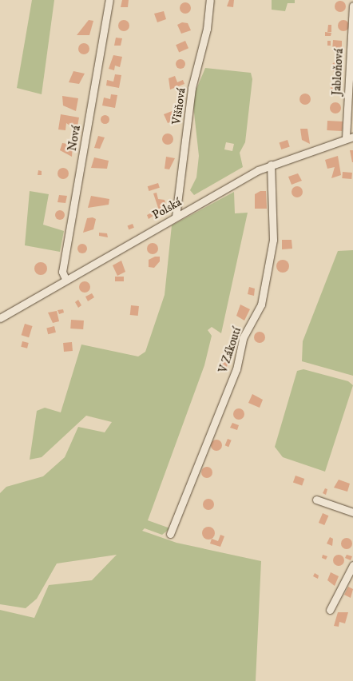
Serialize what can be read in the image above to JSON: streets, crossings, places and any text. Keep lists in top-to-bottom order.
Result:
{
  "streets": {
    "street": [
      "Jabloňová",
      "Višňová",
      "Nová",
      "Polská",
      "V Zákoutí"
    ]
  },
  "crossings": [
    ["Jabloňová", "Polská"],
    ["Višňová", "Polská"],
    ["Nová", "Polská"],
    ["Polská", "V Zákoutí"]
  ]
}
